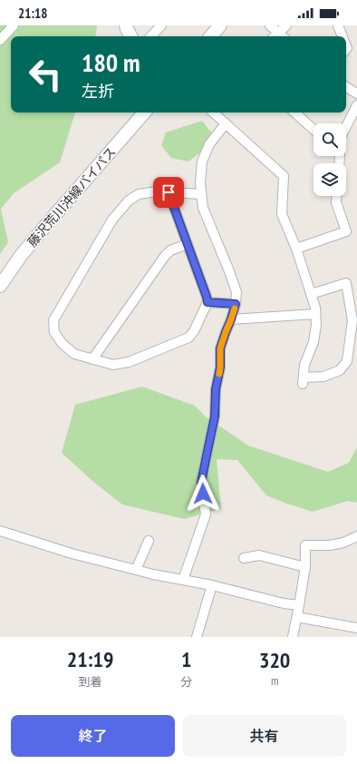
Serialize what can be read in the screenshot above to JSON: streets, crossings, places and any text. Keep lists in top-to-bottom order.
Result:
{
  "streets": {
    "main road": ["藤沢荒川沖線バイパス"]
  },
  "page": {
    "status": "21:18",
    "turn": ["180 m", "左折"],
    "eta": [
      "21:19",
      "到着",
      "1",
      "分",
      "320",
      "m"
    ],
    "buttons": ["終了", "共有"]
  }
}
